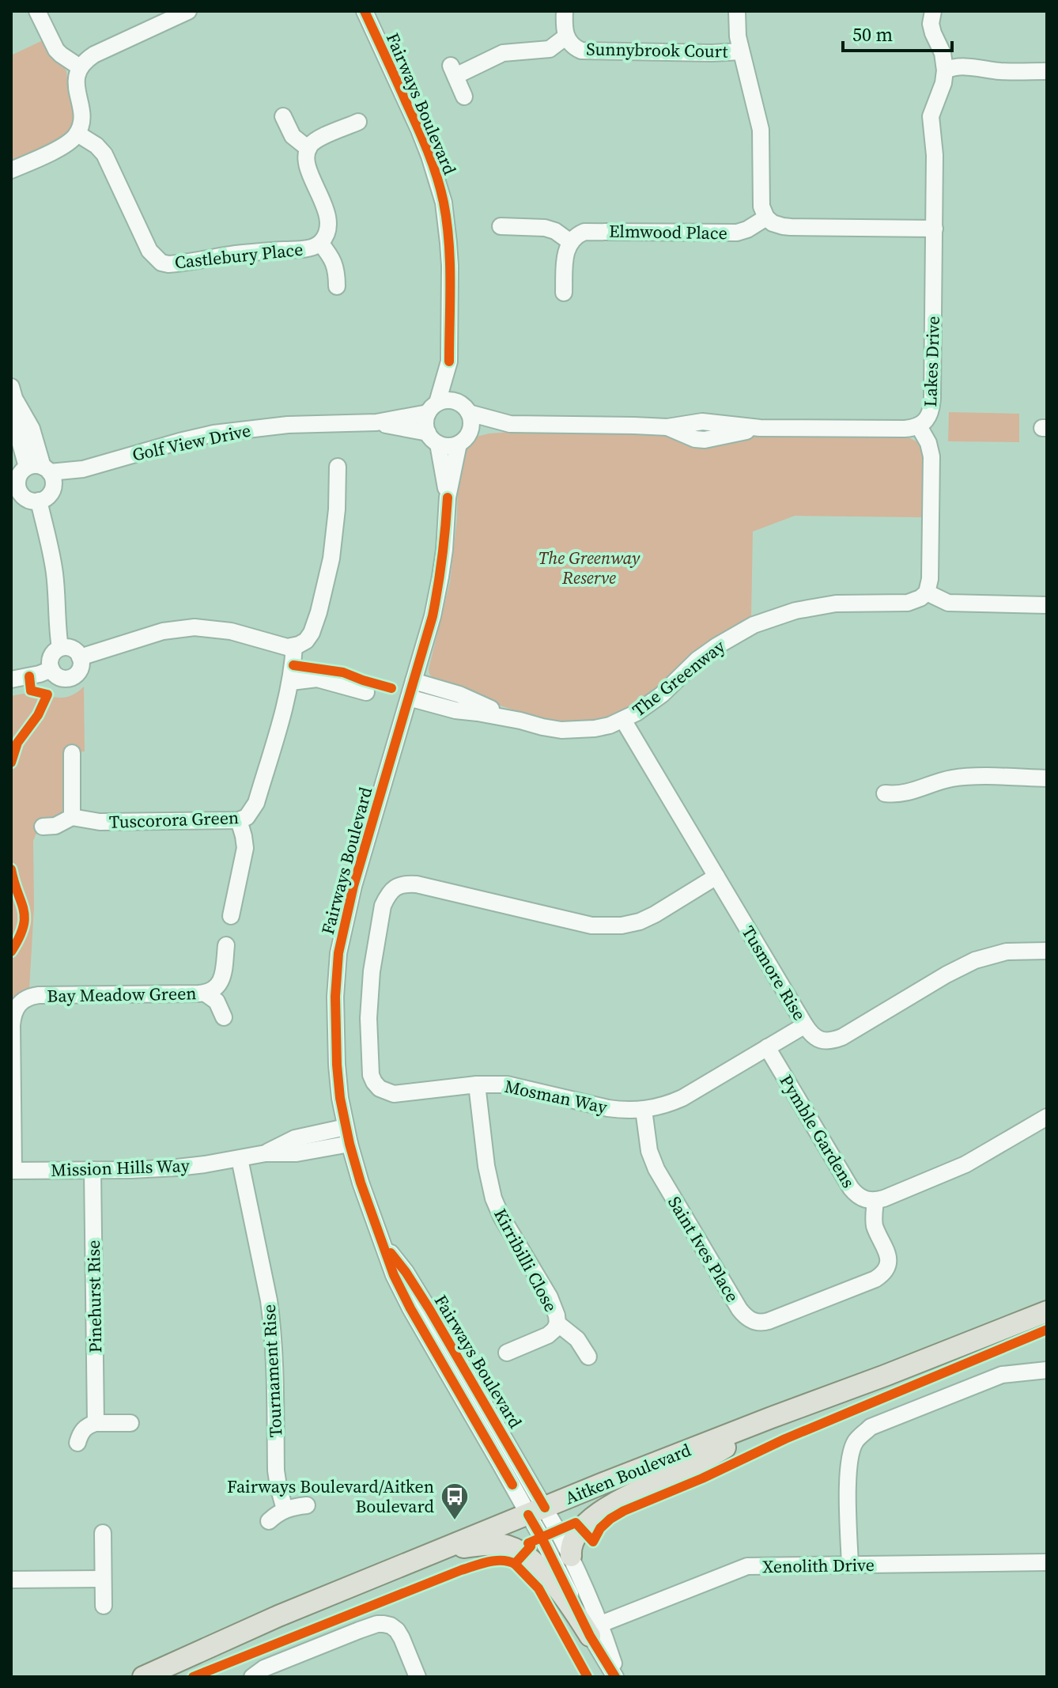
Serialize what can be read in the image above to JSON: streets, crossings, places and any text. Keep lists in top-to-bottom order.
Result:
{
  "streets": {
    "main road": ["Aitken Boulevard"],
    "street": [
      "Sunnybrook Court",
      "Fairways Boulevard",
      "Elmwood Place",
      "Castlebury Place",
      "Lakes Drive",
      "Golf View Drive",
      "The Greenway",
      "Tuscorora Green",
      "Tusmore Rise",
      "Bay Meadow Green",
      "Mosman Way",
      "Pymble Gardens",
      "Mission Hills Way",
      "Saint Ives Place",
      "Kirribilli Close",
      "Pinehurst Rise",
      "Tournament Rise",
      "Xenolith Drive"
    ]
  },
  "crossings": [
    ["Fairways Boulevard", "Lakes Drive"],
    ["Fairways Boulevard", "Golf View Drive"],
    ["Fairways Boulevard", "The Greenway"],
    ["Fairways Boulevard", "Mission Hills Way"],
    ["Fairways Boulevard", "Aitken Boulevard"],
    ["Fairways Boulevard", "Xenolith Drive"],
    ["Lakes Drive", "Golf View Drive"],
    ["The Greenway", "Tusmore Rise"],
    ["Tusmore Rise", "Mosman Way"],
    ["Bay Meadow Green", "Mission Hills Way"],
    ["Mosman Way", "Pymble Gardens"],
    ["Mosman Way", "Saint Ives Place"],
    ["Mosman Way", "Kirribilli Close"],
    ["Pymble Gardens", "Saint Ives Place"],
    ["Mission Hills Way", "Pinehurst Rise"],
    ["Mission Hills Way", "Tournament Rise"]
  ],
  "parks": ["The Greenway Reserve"],
  "places": {
    "bus stop": ["Fairways Boulevard/Aitken Boulevard"]
  },
  "scale_bar": "50 m"
}
